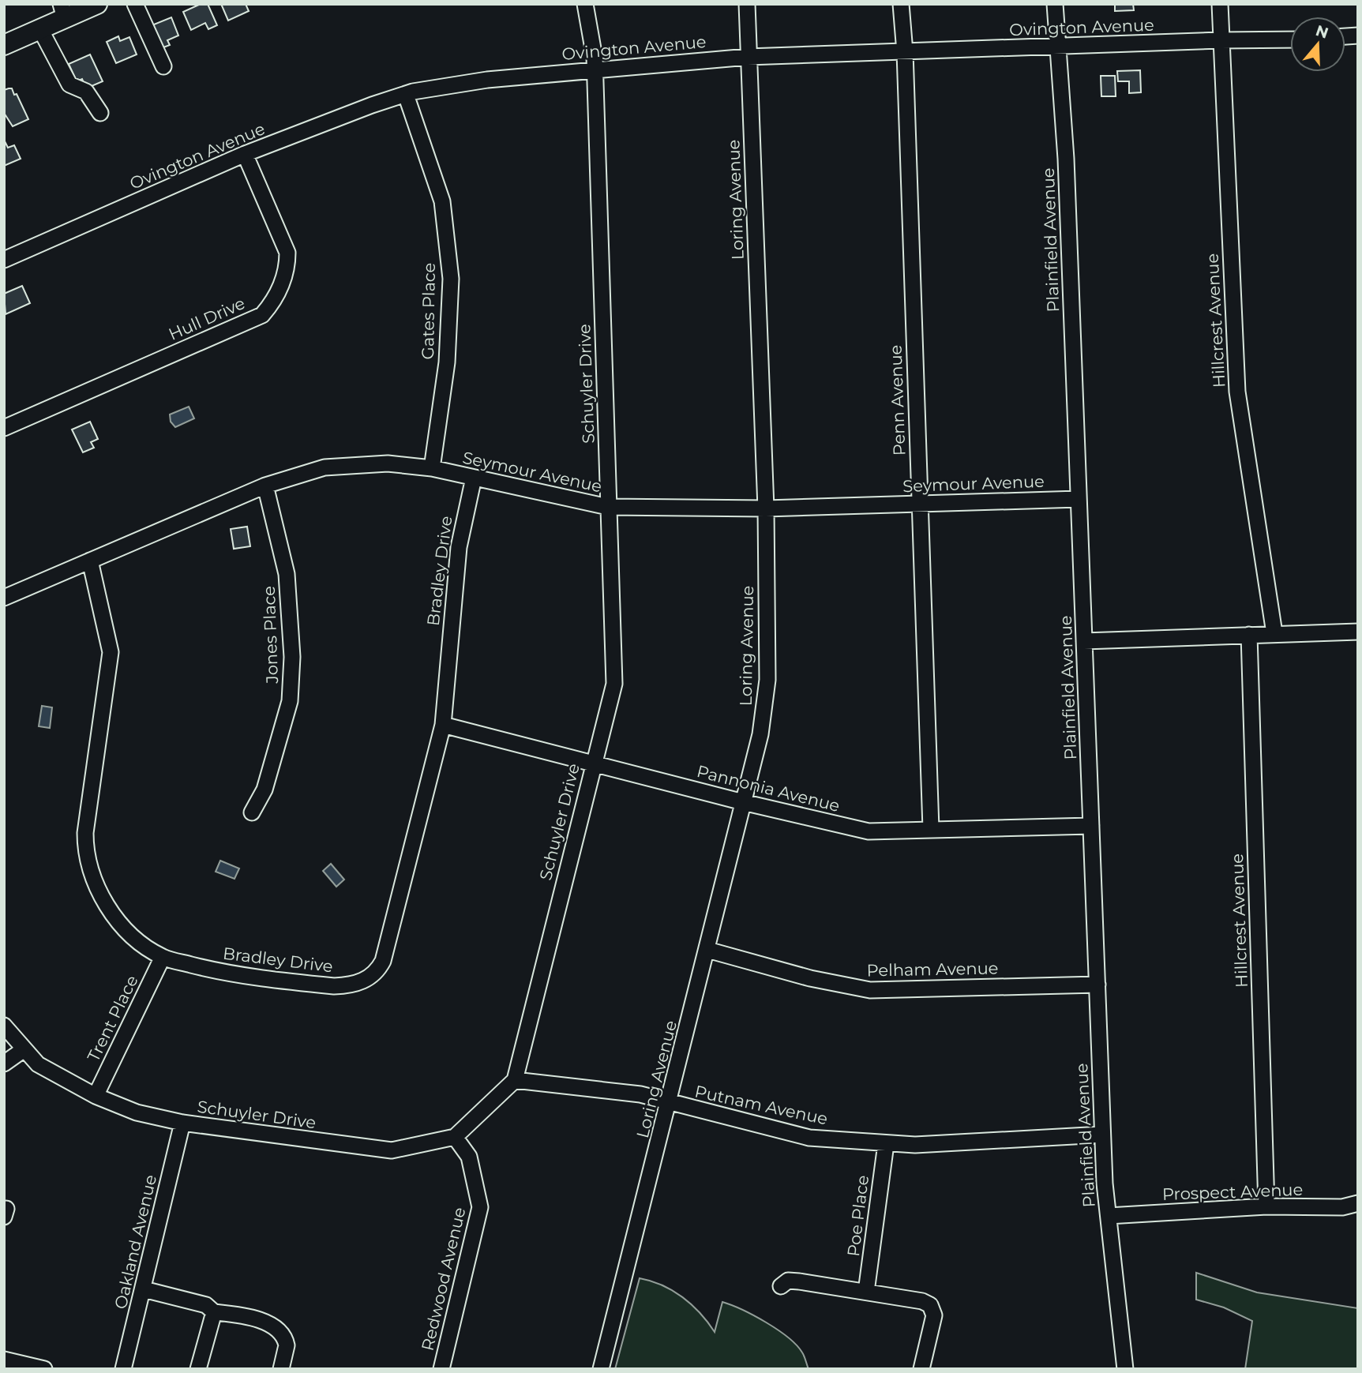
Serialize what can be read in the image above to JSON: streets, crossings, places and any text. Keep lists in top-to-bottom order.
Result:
{
  "streets": {
    "street": [
      "Ovington Avenue",
      "Loring Avenue",
      "Plainfield Avenue",
      "Gates Place",
      "Hull Drive",
      "Hillcrest Avenue",
      "Schuyler Drive",
      "Penn Avenue",
      "Seymour Avenue",
      "Bradley Drive",
      "Jones Place",
      "Pannonia Avenue",
      "Pelham Avenue",
      "Trent Place",
      "Putnam Avenue",
      "Prospect Avenue",
      "Poe Place",
      "Oakland Avenue",
      "Redwood Avenue"
    ]
  },
  "crossings": [
    ["Ovington Avenue", "Loring Avenue"],
    ["Ovington Avenue", "Plainfield Avenue"],
    ["Ovington Avenue", "Gates Place"],
    ["Ovington Avenue", "Hull Drive"],
    ["Ovington Avenue", "Hillcrest Avenue"],
    ["Ovington Avenue", "Schuyler Drive"],
    ["Ovington Avenue", "Penn Avenue"],
    ["Loring Avenue", "Seymour Avenue"],
    ["Loring Avenue", "Pannonia Avenue"],
    ["Loring Avenue", "Pelham Avenue"],
    ["Loring Avenue", "Putnam Avenue"],
    ["Plainfield Avenue", "Seymour Avenue"],
    ["Plainfield Avenue", "Pannonia Avenue"],
    ["Plainfield Avenue", "Pelham Avenue"],
    ["Plainfield Avenue", "Putnam Avenue"],
    ["Plainfield Avenue", "Prospect Avenue"],
    ["Gates Place", "Seymour Avenue"],
    ["Hillcrest Avenue", "Prospect Avenue"],
    ["Schuyler Drive", "Seymour Avenue"],
    ["Schuyler Drive", "Pannonia Avenue"],
    ["Schuyler Drive", "Trent Place"],
    ["Schuyler Drive", "Putnam Avenue"],
    ["Schuyler Drive", "Oakland Avenue"],
    ["Schuyler Drive", "Redwood Avenue"],
    ["Penn Avenue", "Seymour Avenue"],
    ["Penn Avenue", "Pannonia Avenue"],
    ["Seymour Avenue", "Bradley Drive"],
    ["Seymour Avenue", "Jones Place"],
    ["Bradley Drive", "Pannonia Avenue"],
    ["Bradley Drive", "Trent Place"],
    ["Putnam Avenue", "Poe Place"]
  ],
  "north": "top"
}
